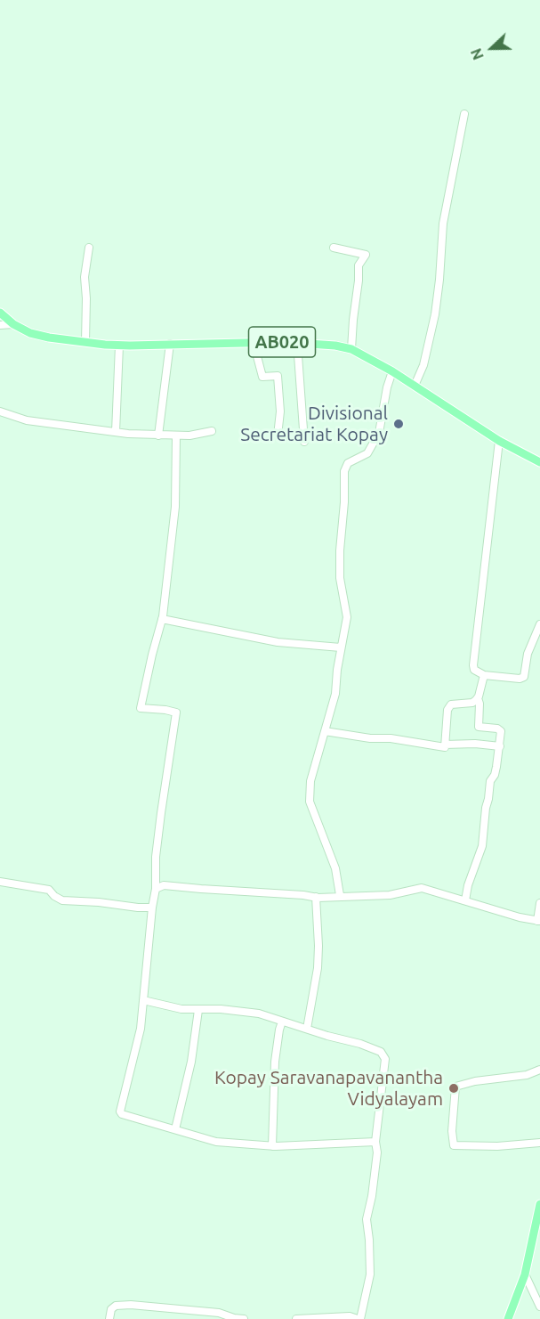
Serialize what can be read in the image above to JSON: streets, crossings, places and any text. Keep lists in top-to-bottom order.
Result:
{
  "streets": {
    "main road": ["AB020"]
  },
  "places": ["Divisional Secretariat Kopay", "Kopay Saravanapavanantha Vidyalayam"],
  "north": "left"
}
